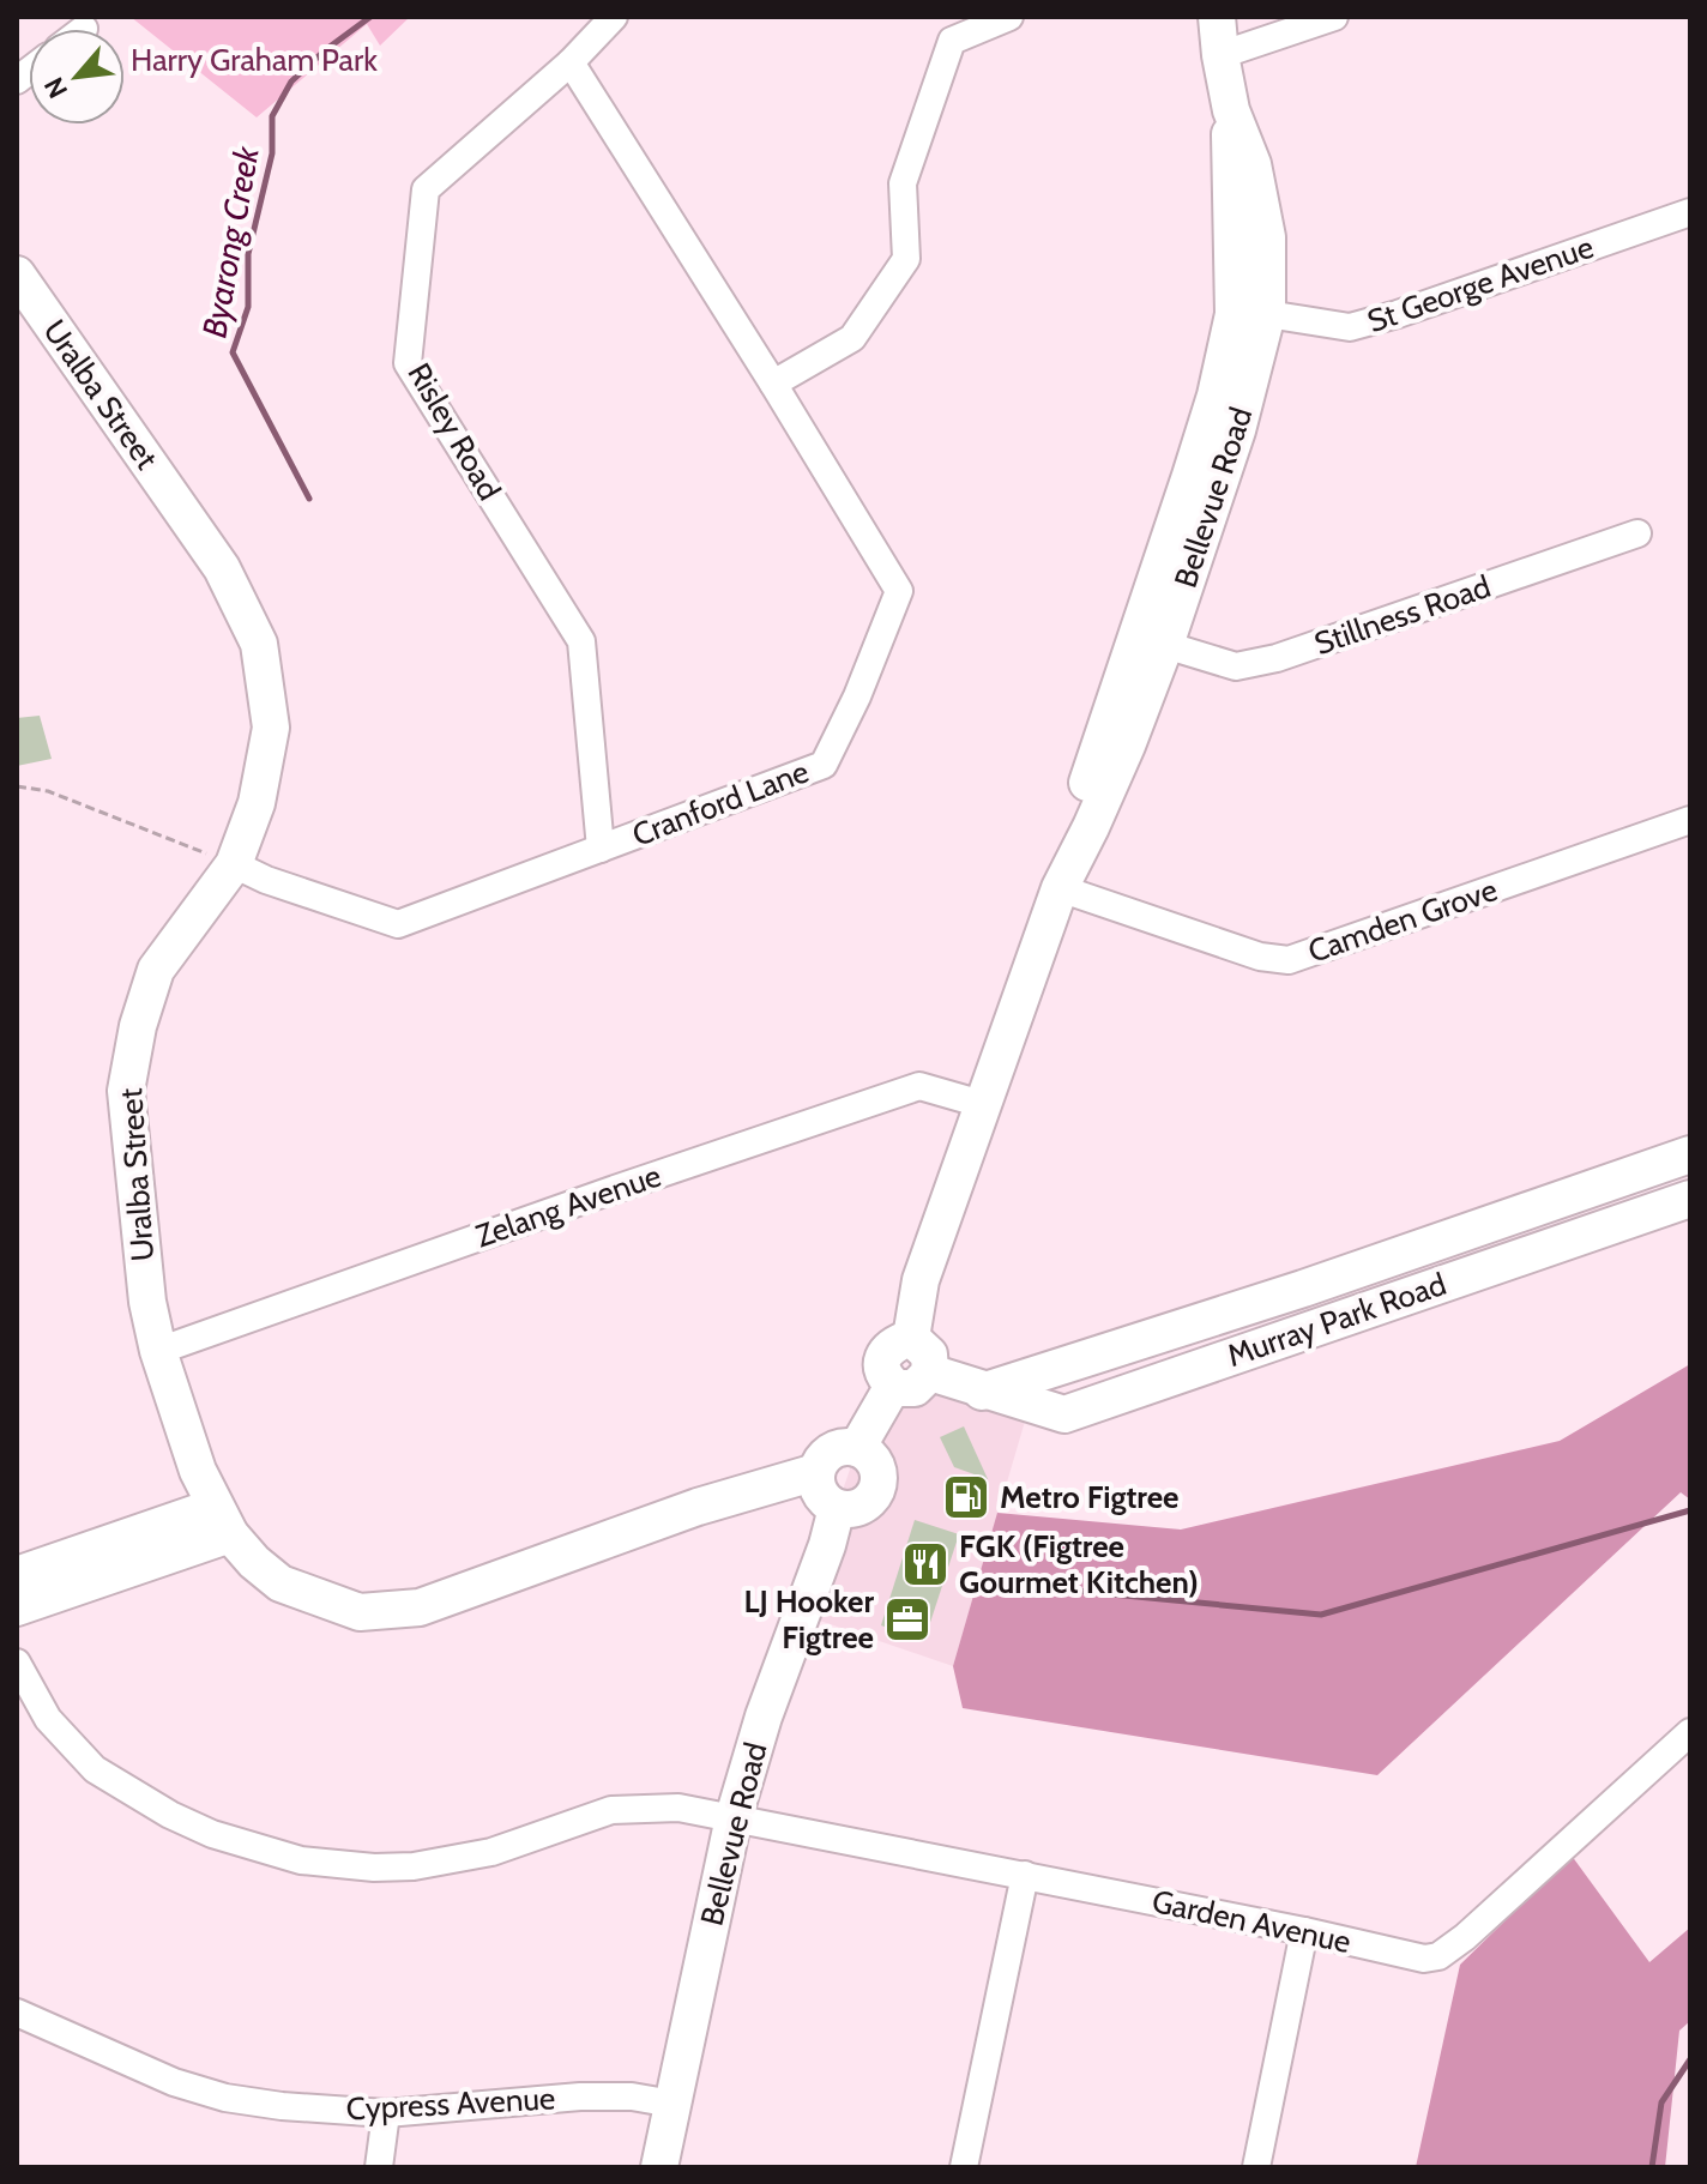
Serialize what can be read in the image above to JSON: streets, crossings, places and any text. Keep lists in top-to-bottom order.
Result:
{
  "streets": {
    "street": [
      "St George Avenue",
      "Uralba Street",
      "Risley Road",
      "Bellevue Road",
      "Stillness Road",
      "Cranford Lane",
      "Camden Grove",
      "Zelang Avenue",
      "Murray Park Road",
      "Garden Avenue",
      "Cypress Avenue"
    ]
  },
  "crossings": [
    ["St George Avenue", "Bellevue Road"],
    ["Uralba Street", "Bellevue Road"],
    ["Uralba Street", "Cranford Lane"],
    ["Uralba Street", "Zelang Avenue"],
    ["Risley Road", "Cranford Lane"],
    ["Bellevue Road", "Stillness Road"],
    ["Bellevue Road", "Camden Grove"],
    ["Bellevue Road", "Zelang Avenue"],
    ["Bellevue Road", "Murray Park Road"],
    ["Bellevue Road", "Garden Avenue"],
    ["Bellevue Road", "Cypress Avenue"]
  ],
  "water": ["Byarong Creek"],
  "parks": ["Harry Graham Park"],
  "places": {
    "fuel station": ["Metro Figtree"],
    "restaurant": ["FGK (Figtree Gourmet Kitchen)"],
    "office": ["LJ Hooker Figtree"]
  },
  "north": "bottom left"
}
